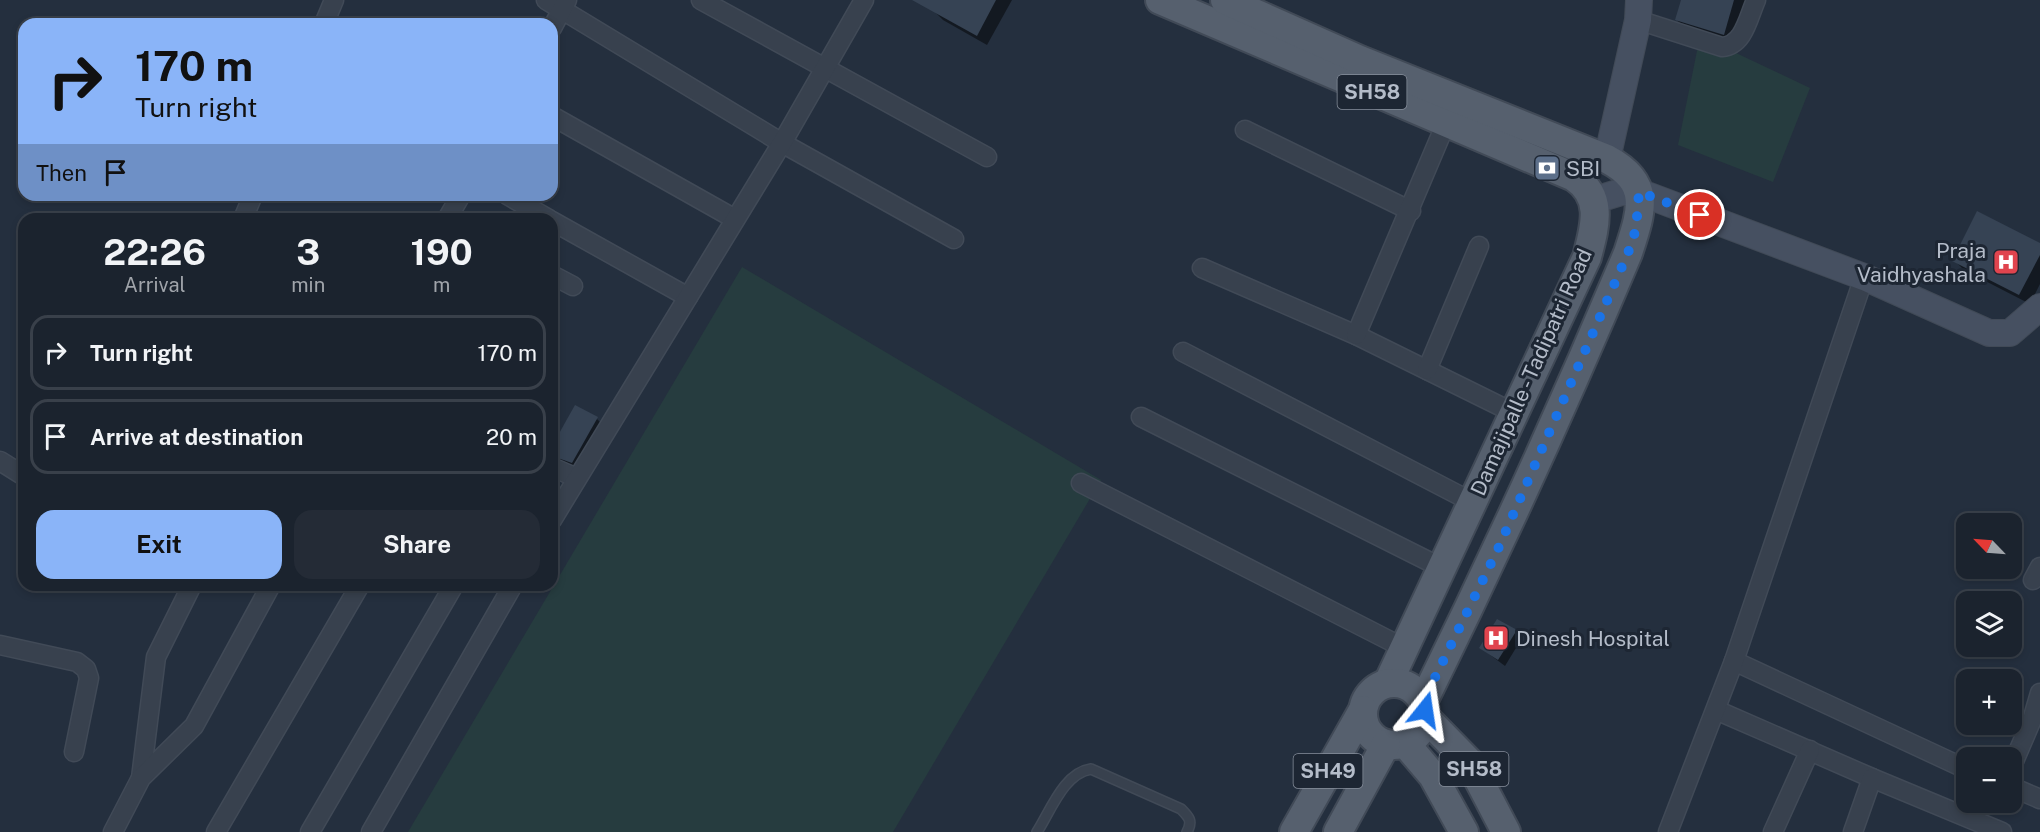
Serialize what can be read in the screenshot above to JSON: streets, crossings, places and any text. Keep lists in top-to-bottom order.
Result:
{
  "streets": {
    "main road": ["SH58", "Damajipalle - Tadipatri Road", "SH49"]
  },
  "crossings": [
    ["SH58", "Damajipalle - Tadipatri Road"],
    ["SH58", "SH49"],
    ["Damajipalle - Tadipatri Road", "SH49"]
  ],
  "places": {
    "bank": ["SBI"],
    "hospital": ["Praja Vaidhyashala", "Dinesh Hospital"]
  },
  "north": "top left",
  "page": {
    "turn": ["170 m", "Turn right"],
    "then": "Then",
    "eta": [
      "22:26",
      "Arrival",
      "3",
      "min",
      "190",
      "m"
    ],
    "list": [
      {
        "name": "Turn right",
        "value": "170 m"
      },
      {
        "name": "Arrive at destination",
        "value": "20 m"
      }
    ],
    "buttons": ["Exit", "Share"],
    "map_buttons": ["+", "−"]
  }
}
